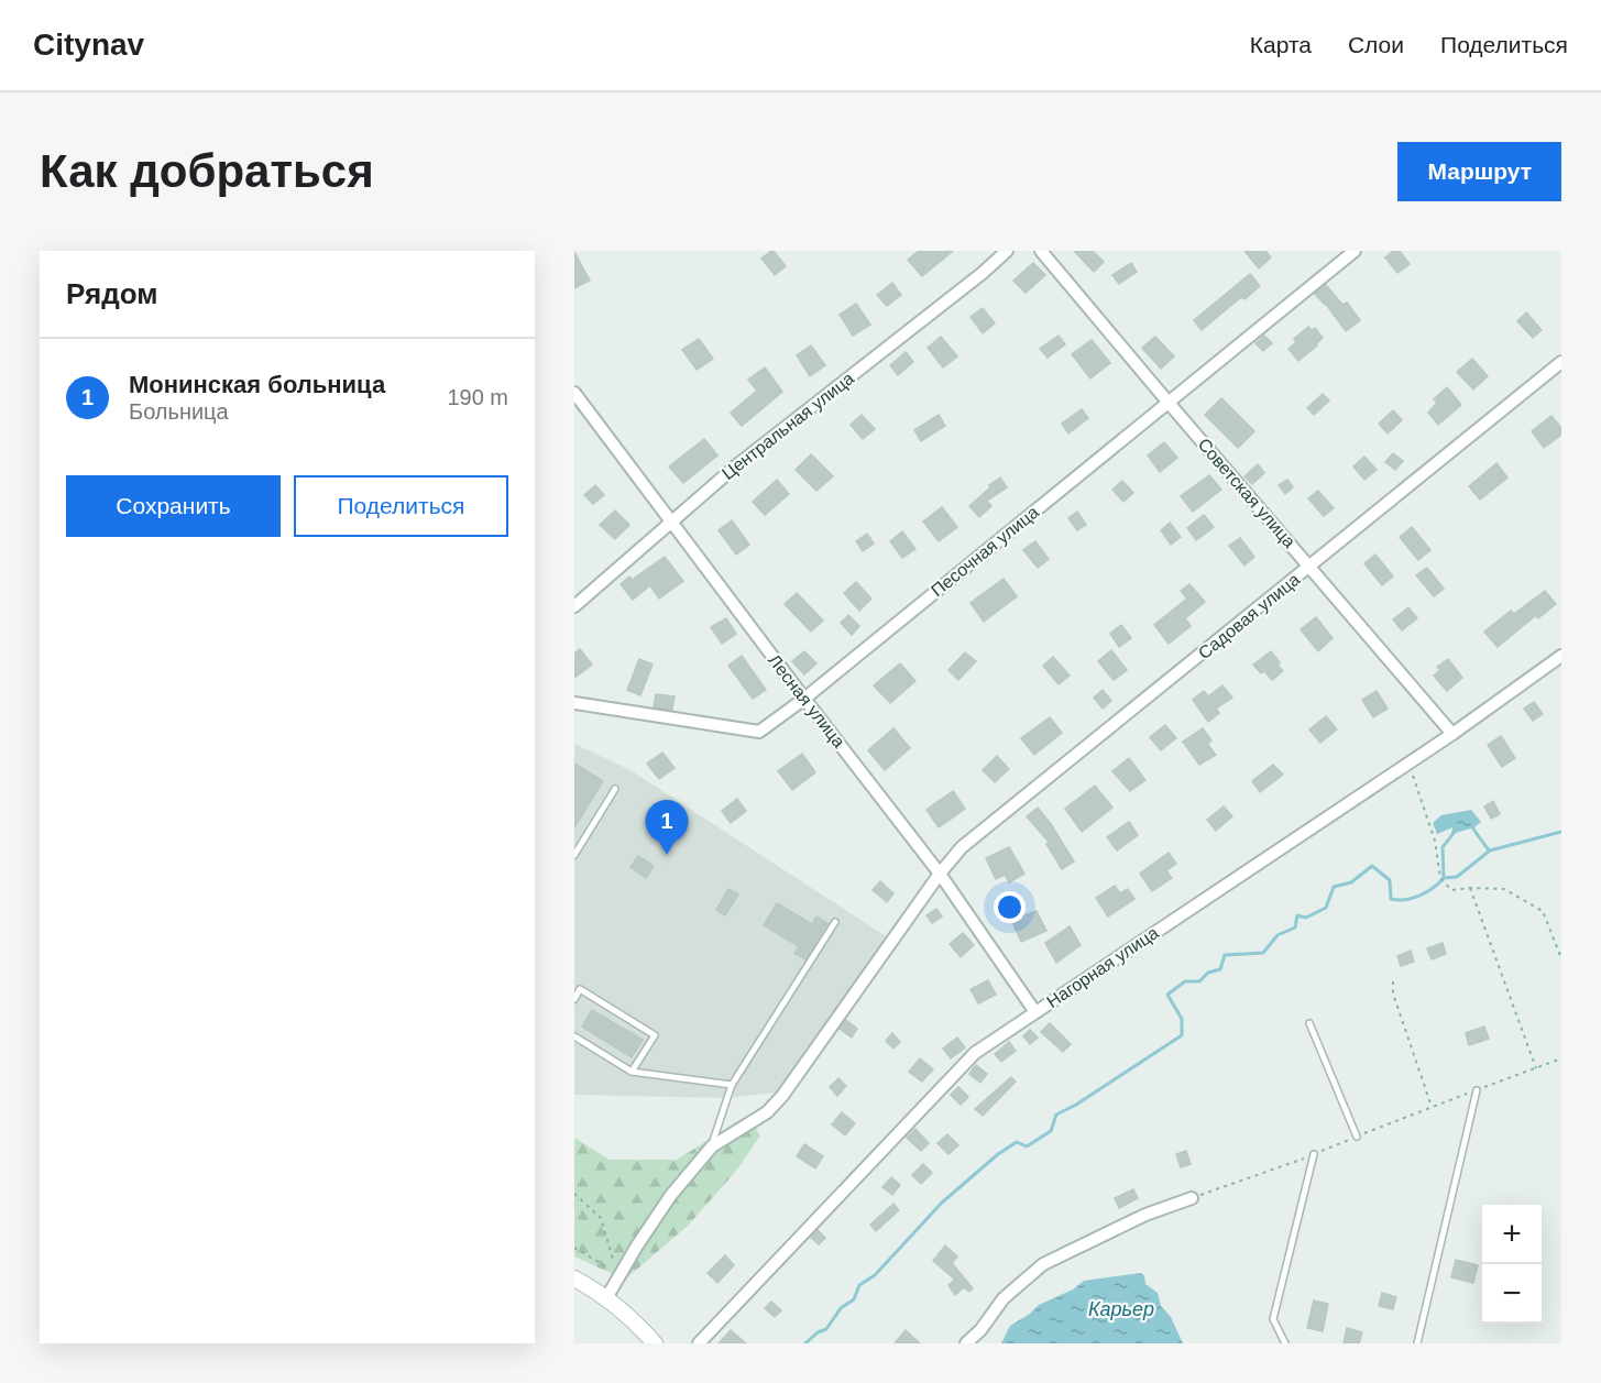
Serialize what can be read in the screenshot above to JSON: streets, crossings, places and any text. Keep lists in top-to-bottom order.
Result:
{
  "streets": {
    "street": [
      "Центральная улица",
      "Советская улица",
      "Песочная улица",
      "Садовая улица",
      "Лесная улица",
      "Нагорная улица"
    ]
  },
  "crossings": [
    ["Центральная улица", "Лесная улица"],
    ["Советская улица", "Песочная улица"],
    ["Советская улица", "Садовая улица"],
    ["Советская улица", "Нагорная улица"],
    ["Песочная улица", "Лесная улица"],
    ["Садовая улица", "Лесная улица"],
    ["Лесная улица", "Нагорная улица"]
  ],
  "water": ["Карьер"],
  "page": {
    "header": "Citynav",
    "nav": ["Карта", "Слои", "Поделиться"],
    "buttons": [
      "Маршрут",
      ["Сохранить", "Поделиться"]
    ],
    "title": "Как добраться",
    "heading": "Рядом",
    "list": [
      {
        "mark": "1",
        "name": "Монинская больница",
        "note": "Больница",
        "value": "190 m"
      }
    ],
    "pins": "1",
    "map_buttons": ["+", "−"]
  }
}
